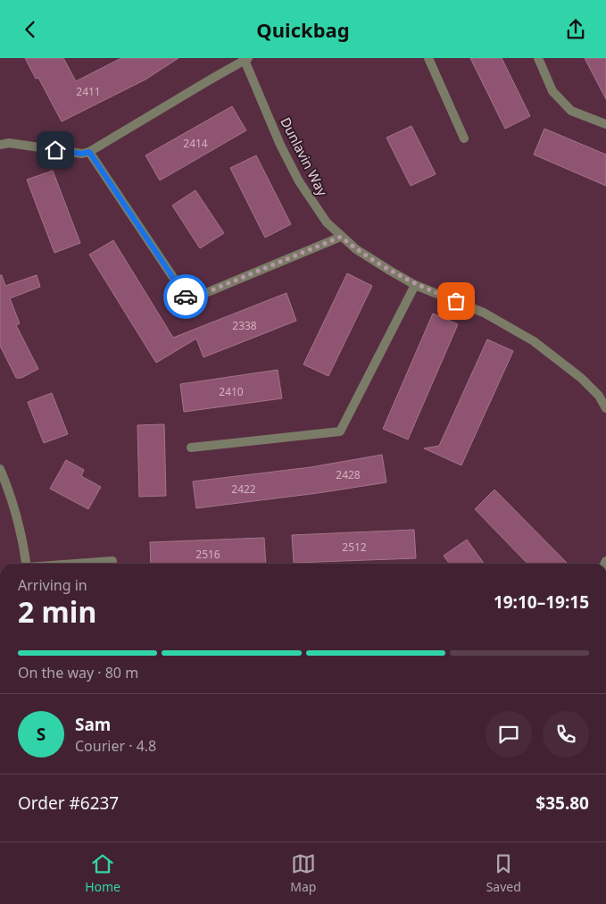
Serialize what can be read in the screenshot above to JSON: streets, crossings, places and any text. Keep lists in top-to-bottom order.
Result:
{
  "streets": {
    "street": ["Dunlavin Way"]
  },
  "house_numbers": [
    "2411",
    "2414",
    "2338",
    "2410",
    "2428",
    "2422",
    "2512",
    "2516"
  ],
  "page": {
    "header": "Quickbag",
    "heading": ["2 min", "Arriving in", "19:10–19:15"],
    "panel": [
      "Sam",
      "Courier · 4.8",
      "Order #6237",
      "$35.80"
    ],
    "bar": "On the way · 80 m",
    "round": "S",
    "tabs": ["Home", "Map", "Saved"]
  }
}
